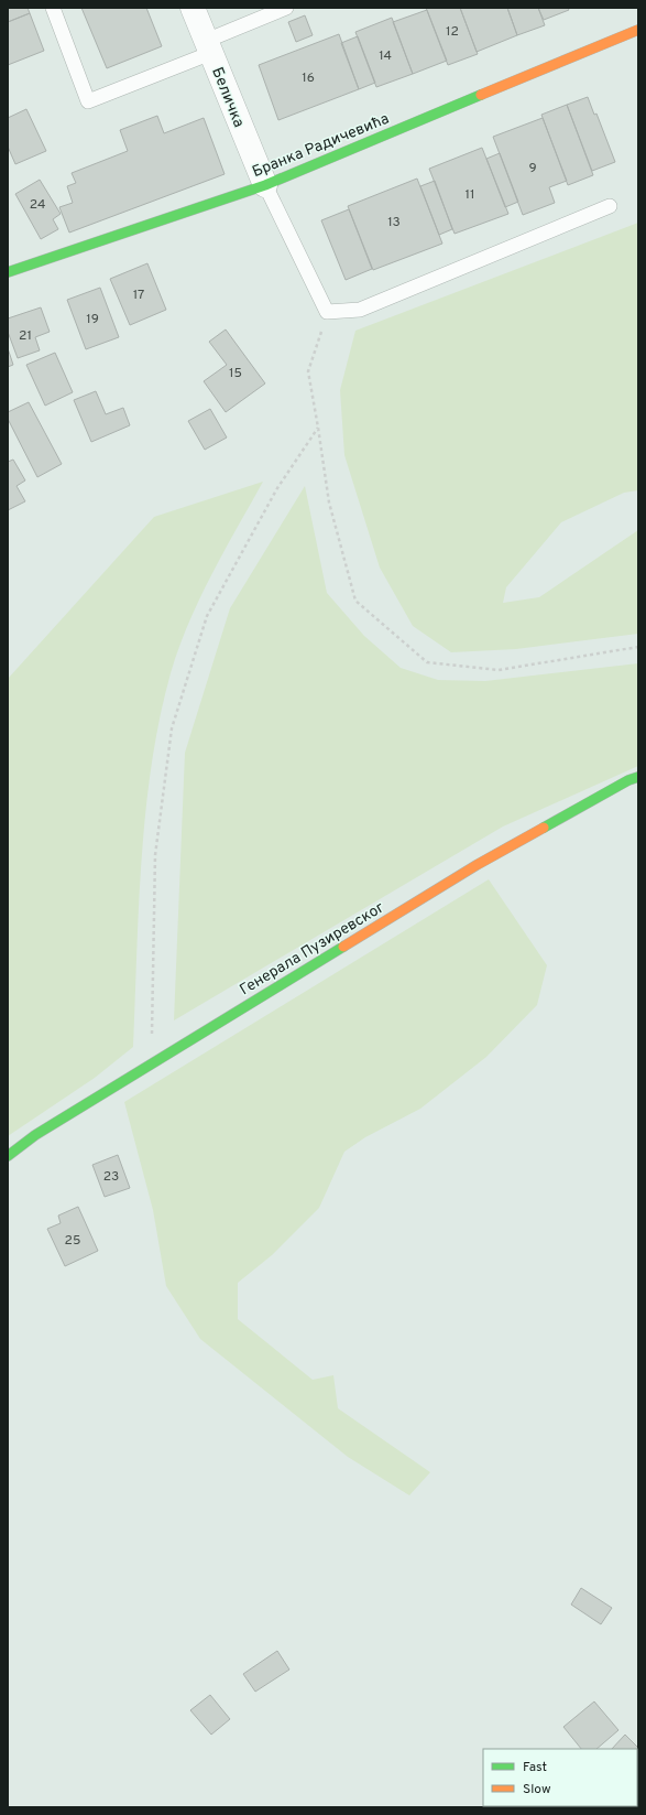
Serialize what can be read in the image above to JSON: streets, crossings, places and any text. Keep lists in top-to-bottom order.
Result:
{
  "streets": {
    "street": ["Беличка", "Бранка Радичевића", "Генерала Пузиревског"]
  },
  "crossings": [
    ["Беличка", "Бранка Радичевића"]
  ],
  "house_numbers": [
    "12",
    "14",
    "16",
    "9",
    "11",
    "24",
    "13",
    "17",
    "19",
    "21",
    "15",
    "23",
    "25"
  ],
  "legend": ["Fast", "Slow"]
}
